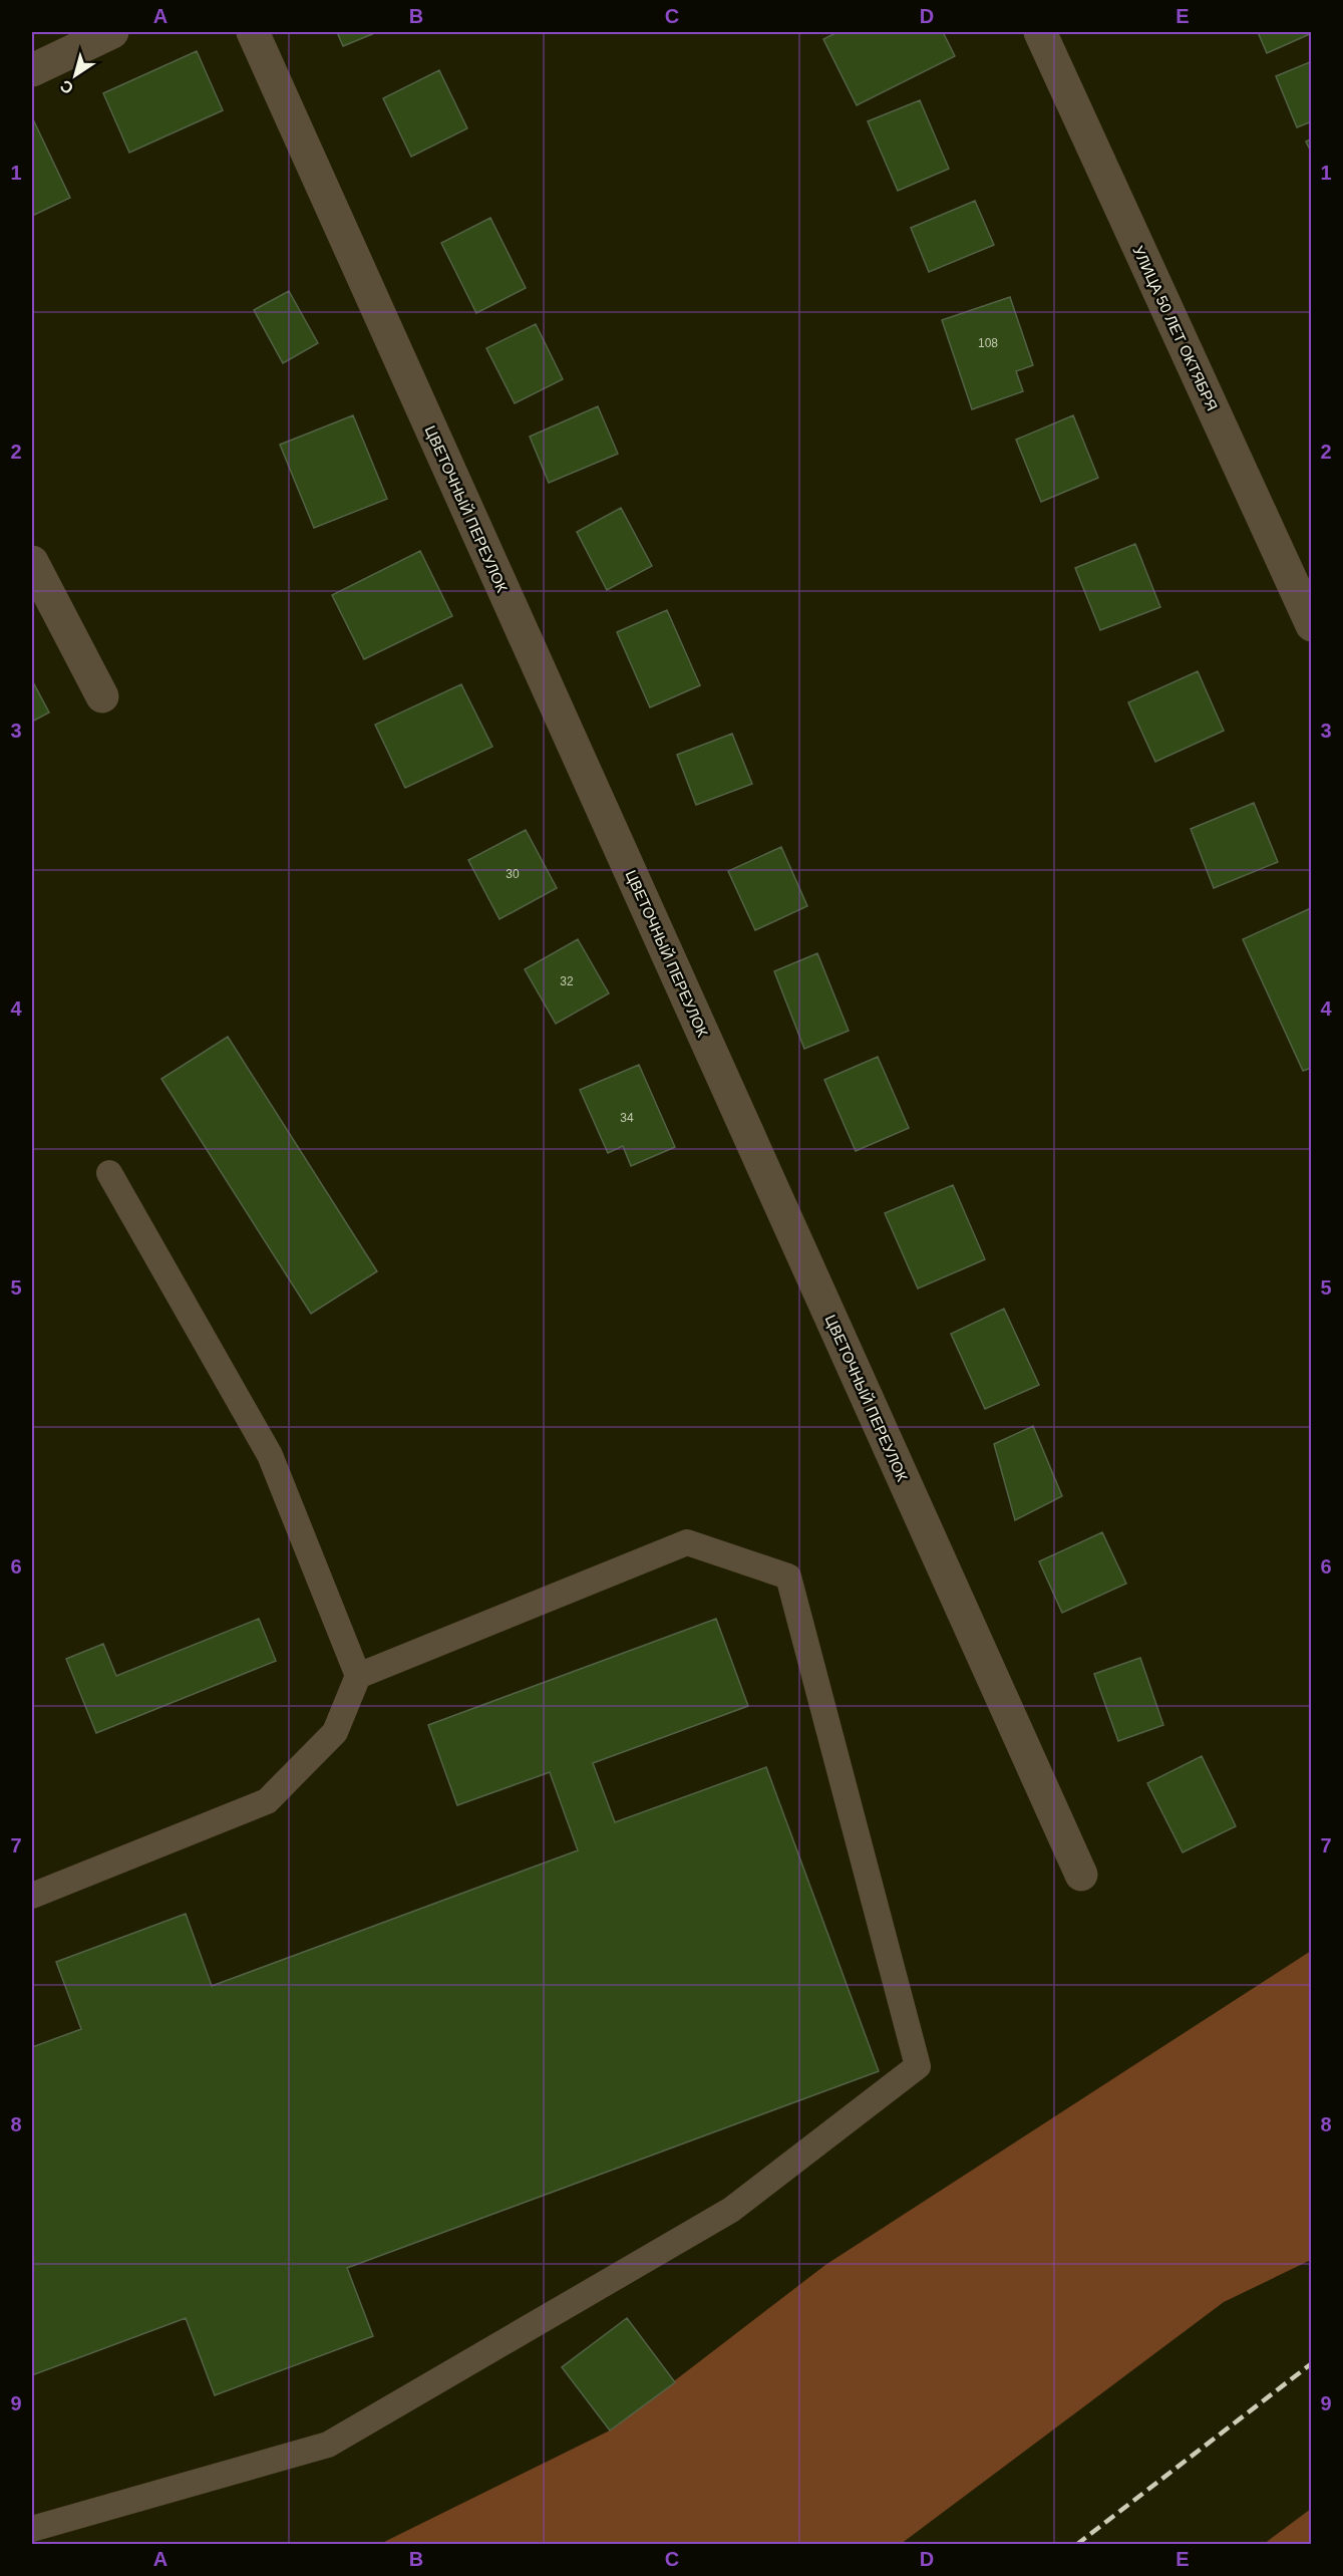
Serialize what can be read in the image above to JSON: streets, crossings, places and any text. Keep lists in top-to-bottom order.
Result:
{
  "streets": {
    "street": ["УЛИЦА 50 ЛЕТ ОКТЯБРЯ", "ЦВЕТОЧНЫЙ ПЕРЕУЛОК"]
  },
  "house_numbers": [
    "108",
    "30",
    "32",
    "34"
  ],
  "north": "bottom left",
  "grid": {
    "columns": [
      "A",
      "B",
      "C",
      "D",
      "E"
    ],
    "rows": [
      "1",
      "2",
      "3",
      "4",
      "5",
      "6",
      "7",
      "8",
      "9"
    ]
  }
}
